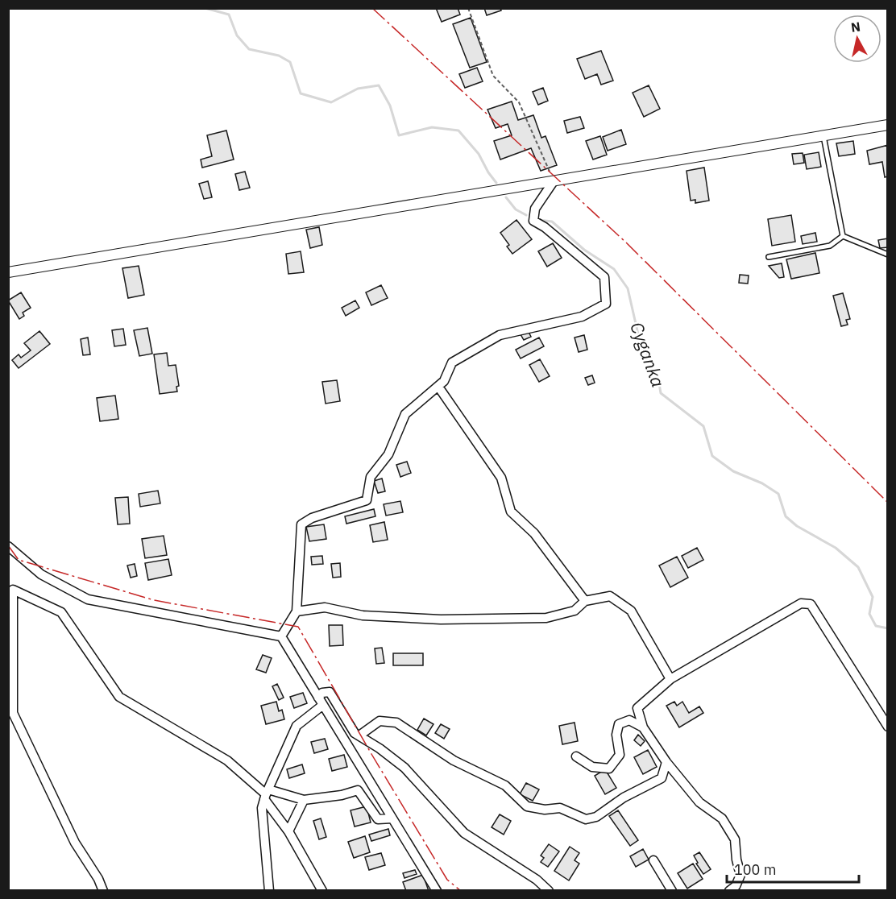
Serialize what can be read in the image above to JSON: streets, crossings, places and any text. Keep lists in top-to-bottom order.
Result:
{
  "water": ["Cyganka"],
  "scale_bar": "100 m",
  "north": "top"
}
